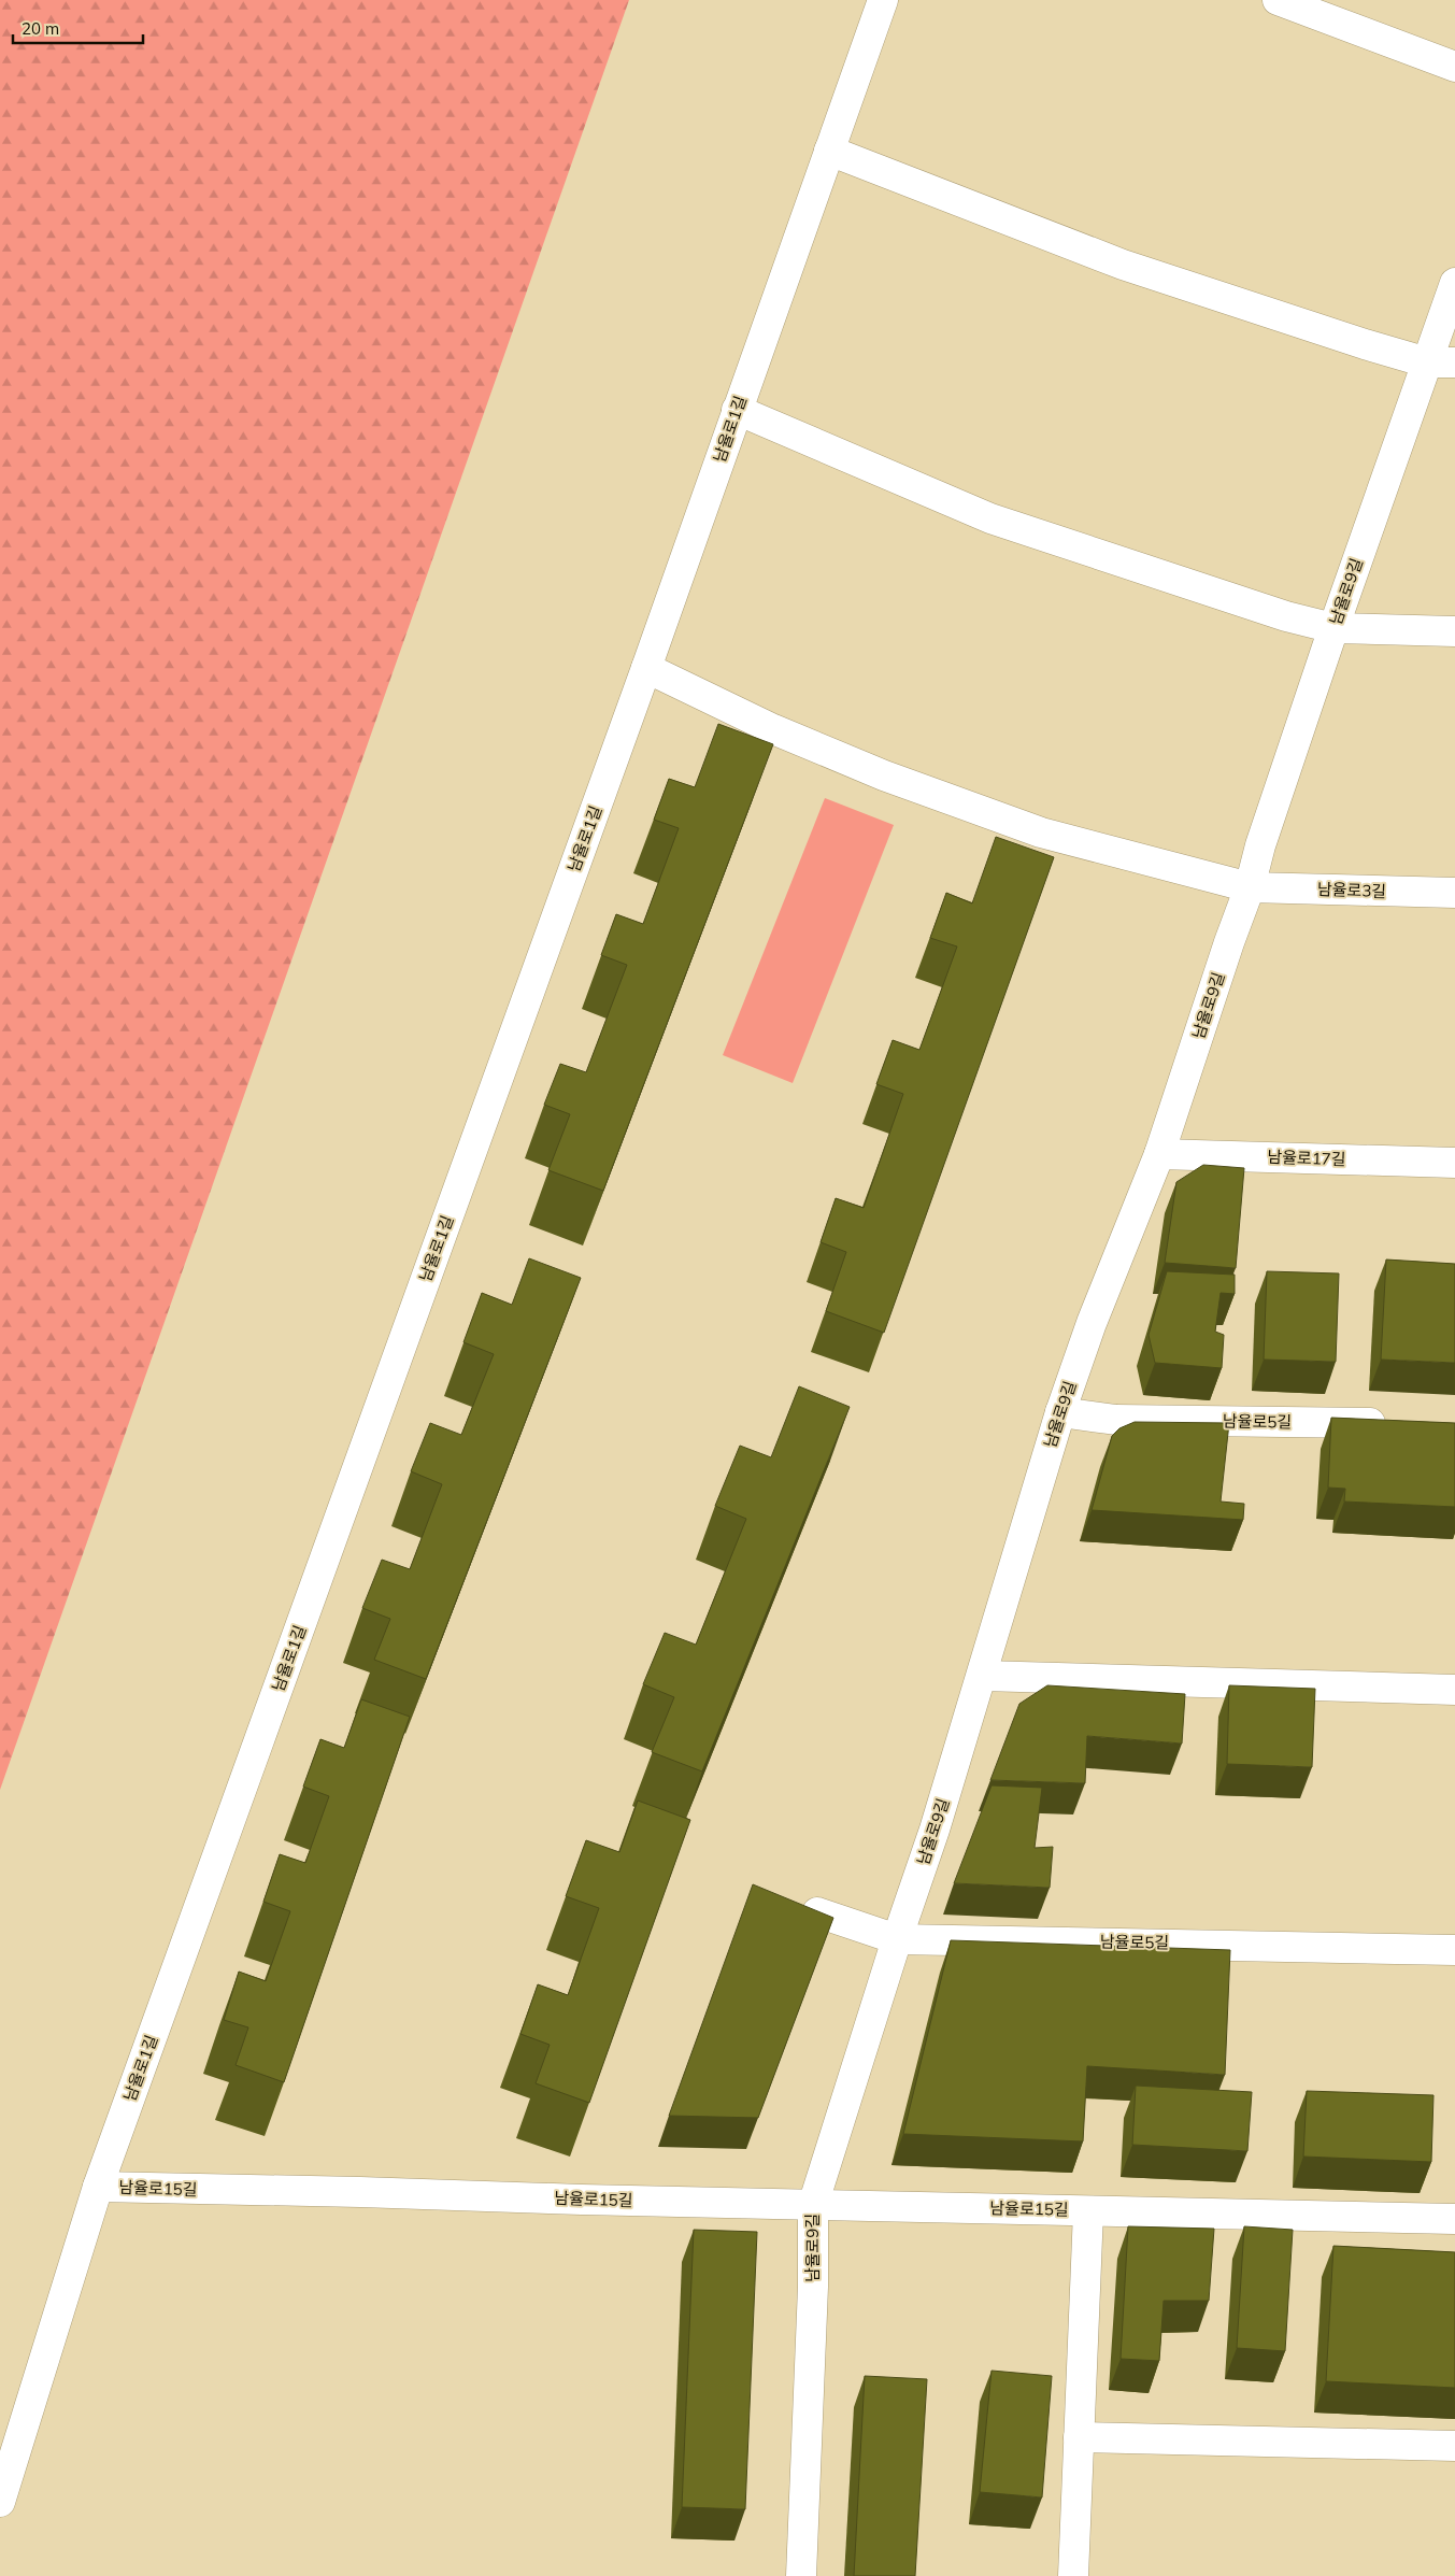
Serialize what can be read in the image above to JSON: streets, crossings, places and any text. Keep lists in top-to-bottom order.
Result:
{
  "streets": {
    "street": [
      "남율로1길",
      "남율로9길",
      "남율로3길",
      "남율로17길",
      "남율로5길",
      "남율로15길"
    ]
  },
  "crossings": [
    ["남율로1길", "남율로3길"],
    ["남율로1길", "남율로15길"],
    ["남율로9길", "남율로3길"],
    ["남율로9길", "남율로17길"],
    ["남율로9길", "남율로5길"],
    ["남율로9길", "남율로15길"]
  ],
  "scale_bar": "20 m"
}
